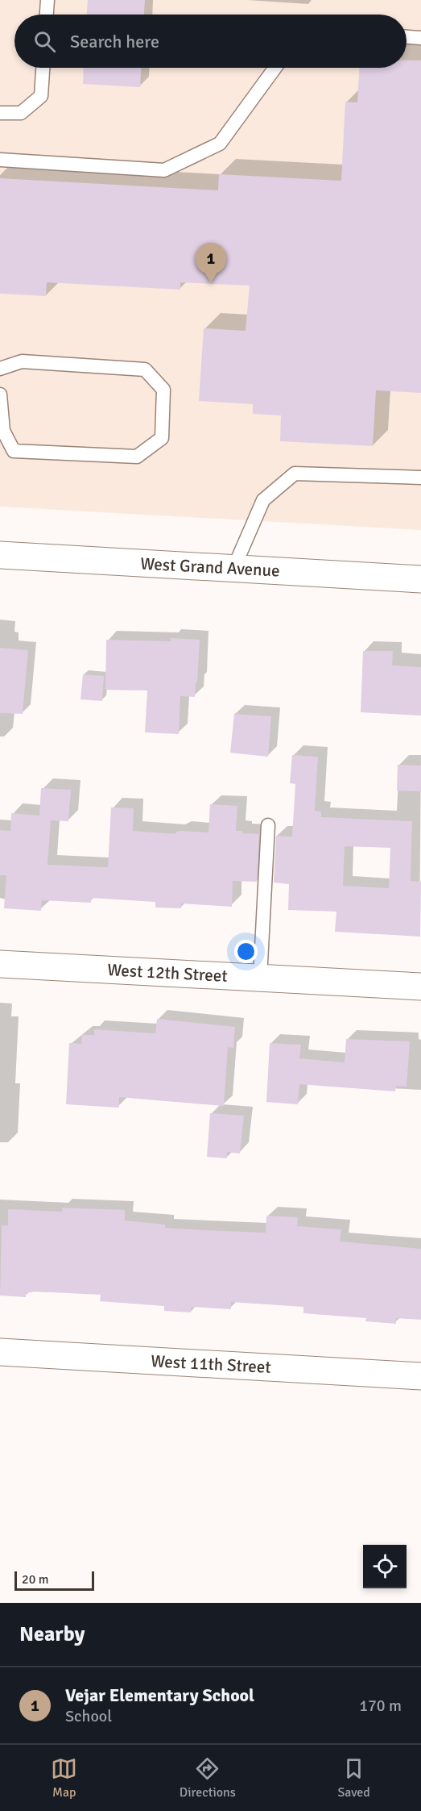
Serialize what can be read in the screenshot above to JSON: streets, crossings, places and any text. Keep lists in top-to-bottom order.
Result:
{
  "streets": {
    "street": ["West Grand Avenue", "West 12th Street", "West 11th Street"]
  },
  "scale_bar": "20 m",
  "page": {
    "search": "Search here",
    "pins": "1",
    "scale": "20 m",
    "heading": "Nearby",
    "list": [
      {
        "mark": "1",
        "name": "Vejar Elementary School",
        "note": "School",
        "value": "170 m"
      }
    ],
    "nav": ["Map", "Directions", "Saved"]
  }
}
